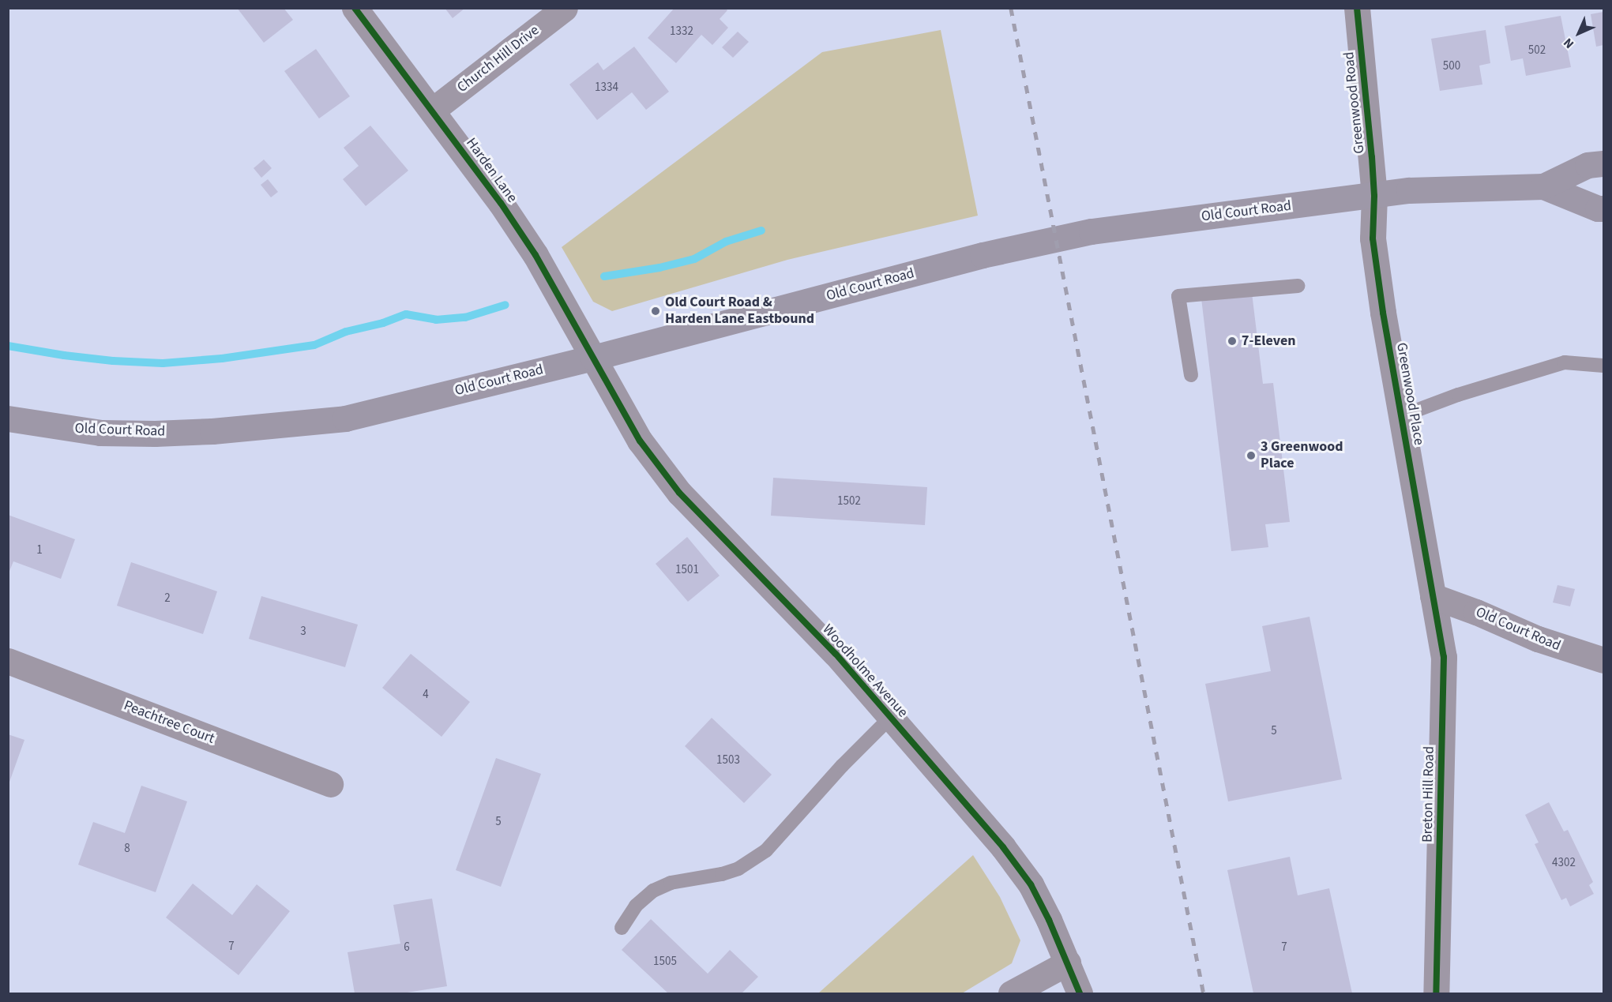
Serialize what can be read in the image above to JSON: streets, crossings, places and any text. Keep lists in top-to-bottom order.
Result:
{
  "streets": {
    "main road": ["Old Court Road"],
    "street": [
      "Church Hill Drive",
      "Greenwood Road",
      "Harden Lane",
      "Greenwood Place",
      "Woodholme Avenue",
      "Peachtree Court",
      "Breton Hill Road"
    ]
  },
  "crossings": [
    ["Church Hill Drive", "Harden Lane"],
    ["Greenwood Road", "Old Court Road"],
    ["Greenwood Road", "Greenwood Place"],
    ["Harden Lane", "Old Court Road"],
    ["Harden Lane", "Woodholme Avenue"],
    ["Old Court Road", "Greenwood Place"],
    ["Old Court Road", "Woodholme Avenue"],
    ["Old Court Road", "Breton Hill Road"],
    ["Greenwood Place", "Breton Hill Road"]
  ],
  "places": ["Old Court Road & Harden Lane Eastbound", "7-Eleven", "3 Greenwood Place"],
  "house_numbers": [
    "1332",
    "502",
    "500",
    "1334",
    "1502",
    "1",
    "1501",
    "2",
    "3",
    "4",
    "5",
    "1503",
    "5",
    "8",
    "4302",
    "7",
    "6",
    "7",
    "1505"
  ],
  "north": "bottom left"
}
